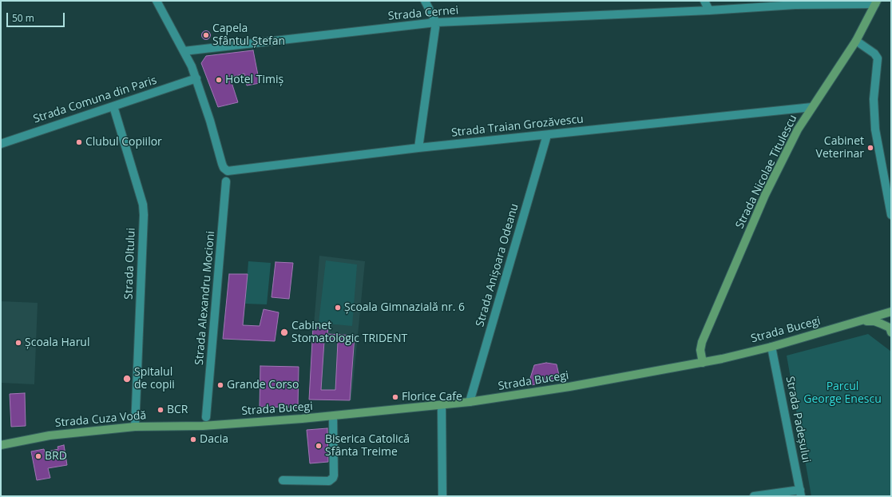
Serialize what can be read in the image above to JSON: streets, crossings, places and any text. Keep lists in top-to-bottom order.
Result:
{
  "streets": {
    "main road": ["Strada Nicolae Titulescu", "Strada Bucegi", "Strada Cuza Vodă"],
    "street": [
      "Strada Cernei",
      "Strada Comuna din Paris",
      "Strada Traian Grozăvescu",
      "Strada Oltului",
      "Strada Anișoara Odeanu",
      "Strada Alexandru Mocioni",
      "Strada Padeșului"
    ]
  },
  "crossings": [
    ["Strada Cernei", "Strada Nicolae Titulescu"],
    ["Strada Comuna din Paris", "Strada Traian Grozăvescu"],
    ["Strada Comuna din Paris", "Strada Oltului"],
    ["Strada Traian Grozăvescu", "Strada Nicolae Titulescu"],
    ["Strada Traian Grozăvescu", "Strada Anișoara Odeanu"],
    ["Strada Nicolae Titulescu", "Strada Bucegi"],
    ["Strada Oltului", "Strada Cuza Vodă"],
    ["Strada Anișoara Odeanu", "Strada Bucegi"],
    ["Strada Bucegi", "Strada Cuza Vodă"],
    ["Strada Bucegi", "Strada Padeșului"]
  ],
  "parks": ["Parcul George Enescu"],
  "places": [
    "Capela Sfântul Ștefan",
    "Hotel Timiș",
    "Clubul Copiilor",
    "Cabinet Veterinar",
    "Școala Gimnazială nr. 6",
    "Cabinet Stomatologic TRIDENT",
    "Școala Harul",
    "Spitalul de copii",
    "Grande Corso",
    "Florice Cafe",
    "BCR",
    "Dacia",
    "Biserica Catolică Sfânta Treime",
    "BRD"
  ],
  "scale_bar": "50 m"
}
